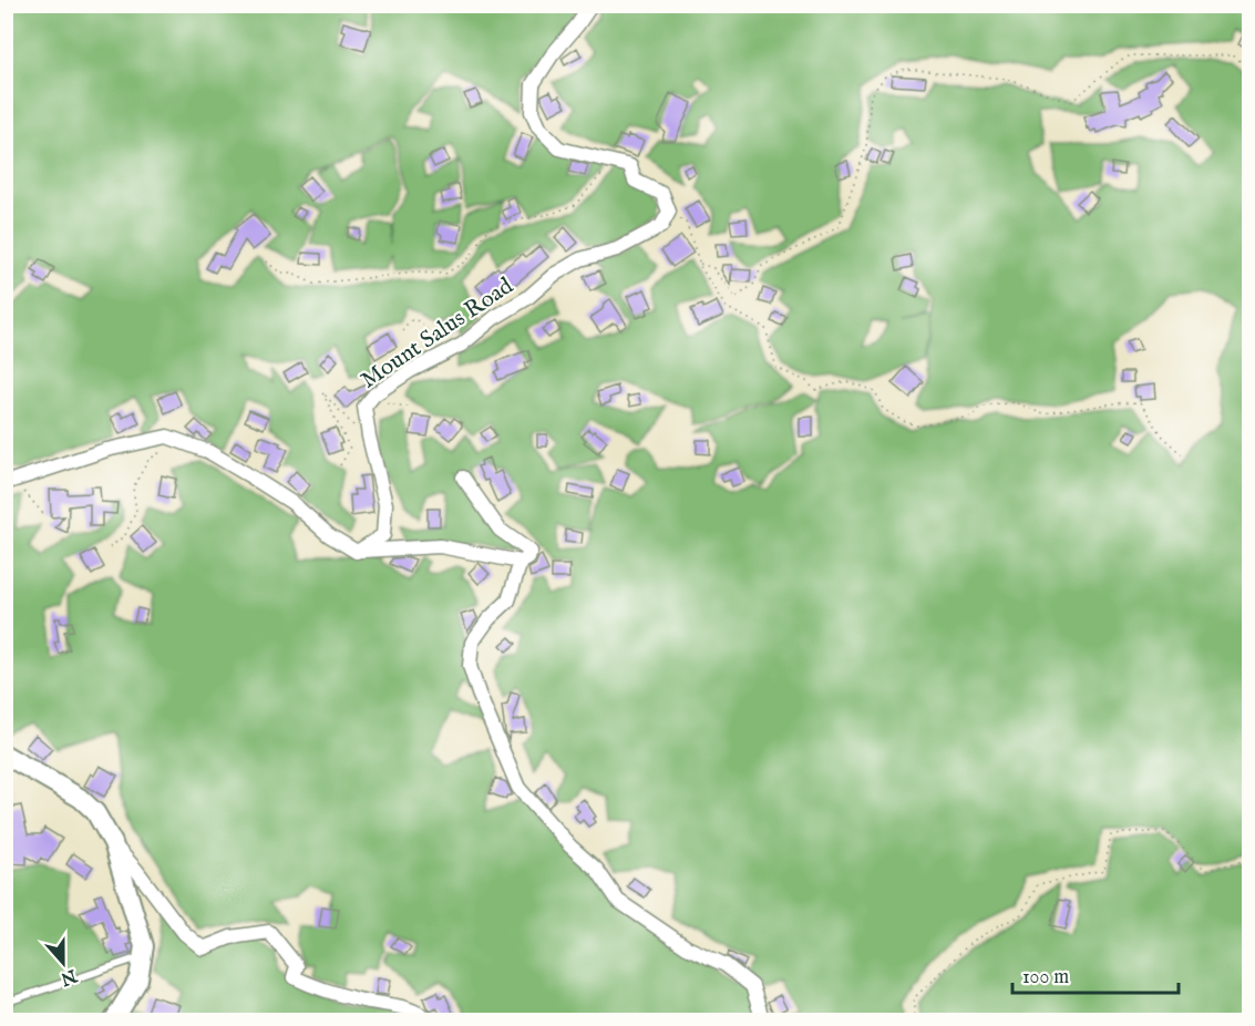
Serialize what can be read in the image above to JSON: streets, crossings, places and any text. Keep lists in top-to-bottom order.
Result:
{
  "streets": {
    "street": ["Mount Salus Road"]
  },
  "scale_bar": "100 m",
  "north": "bottom"
}
